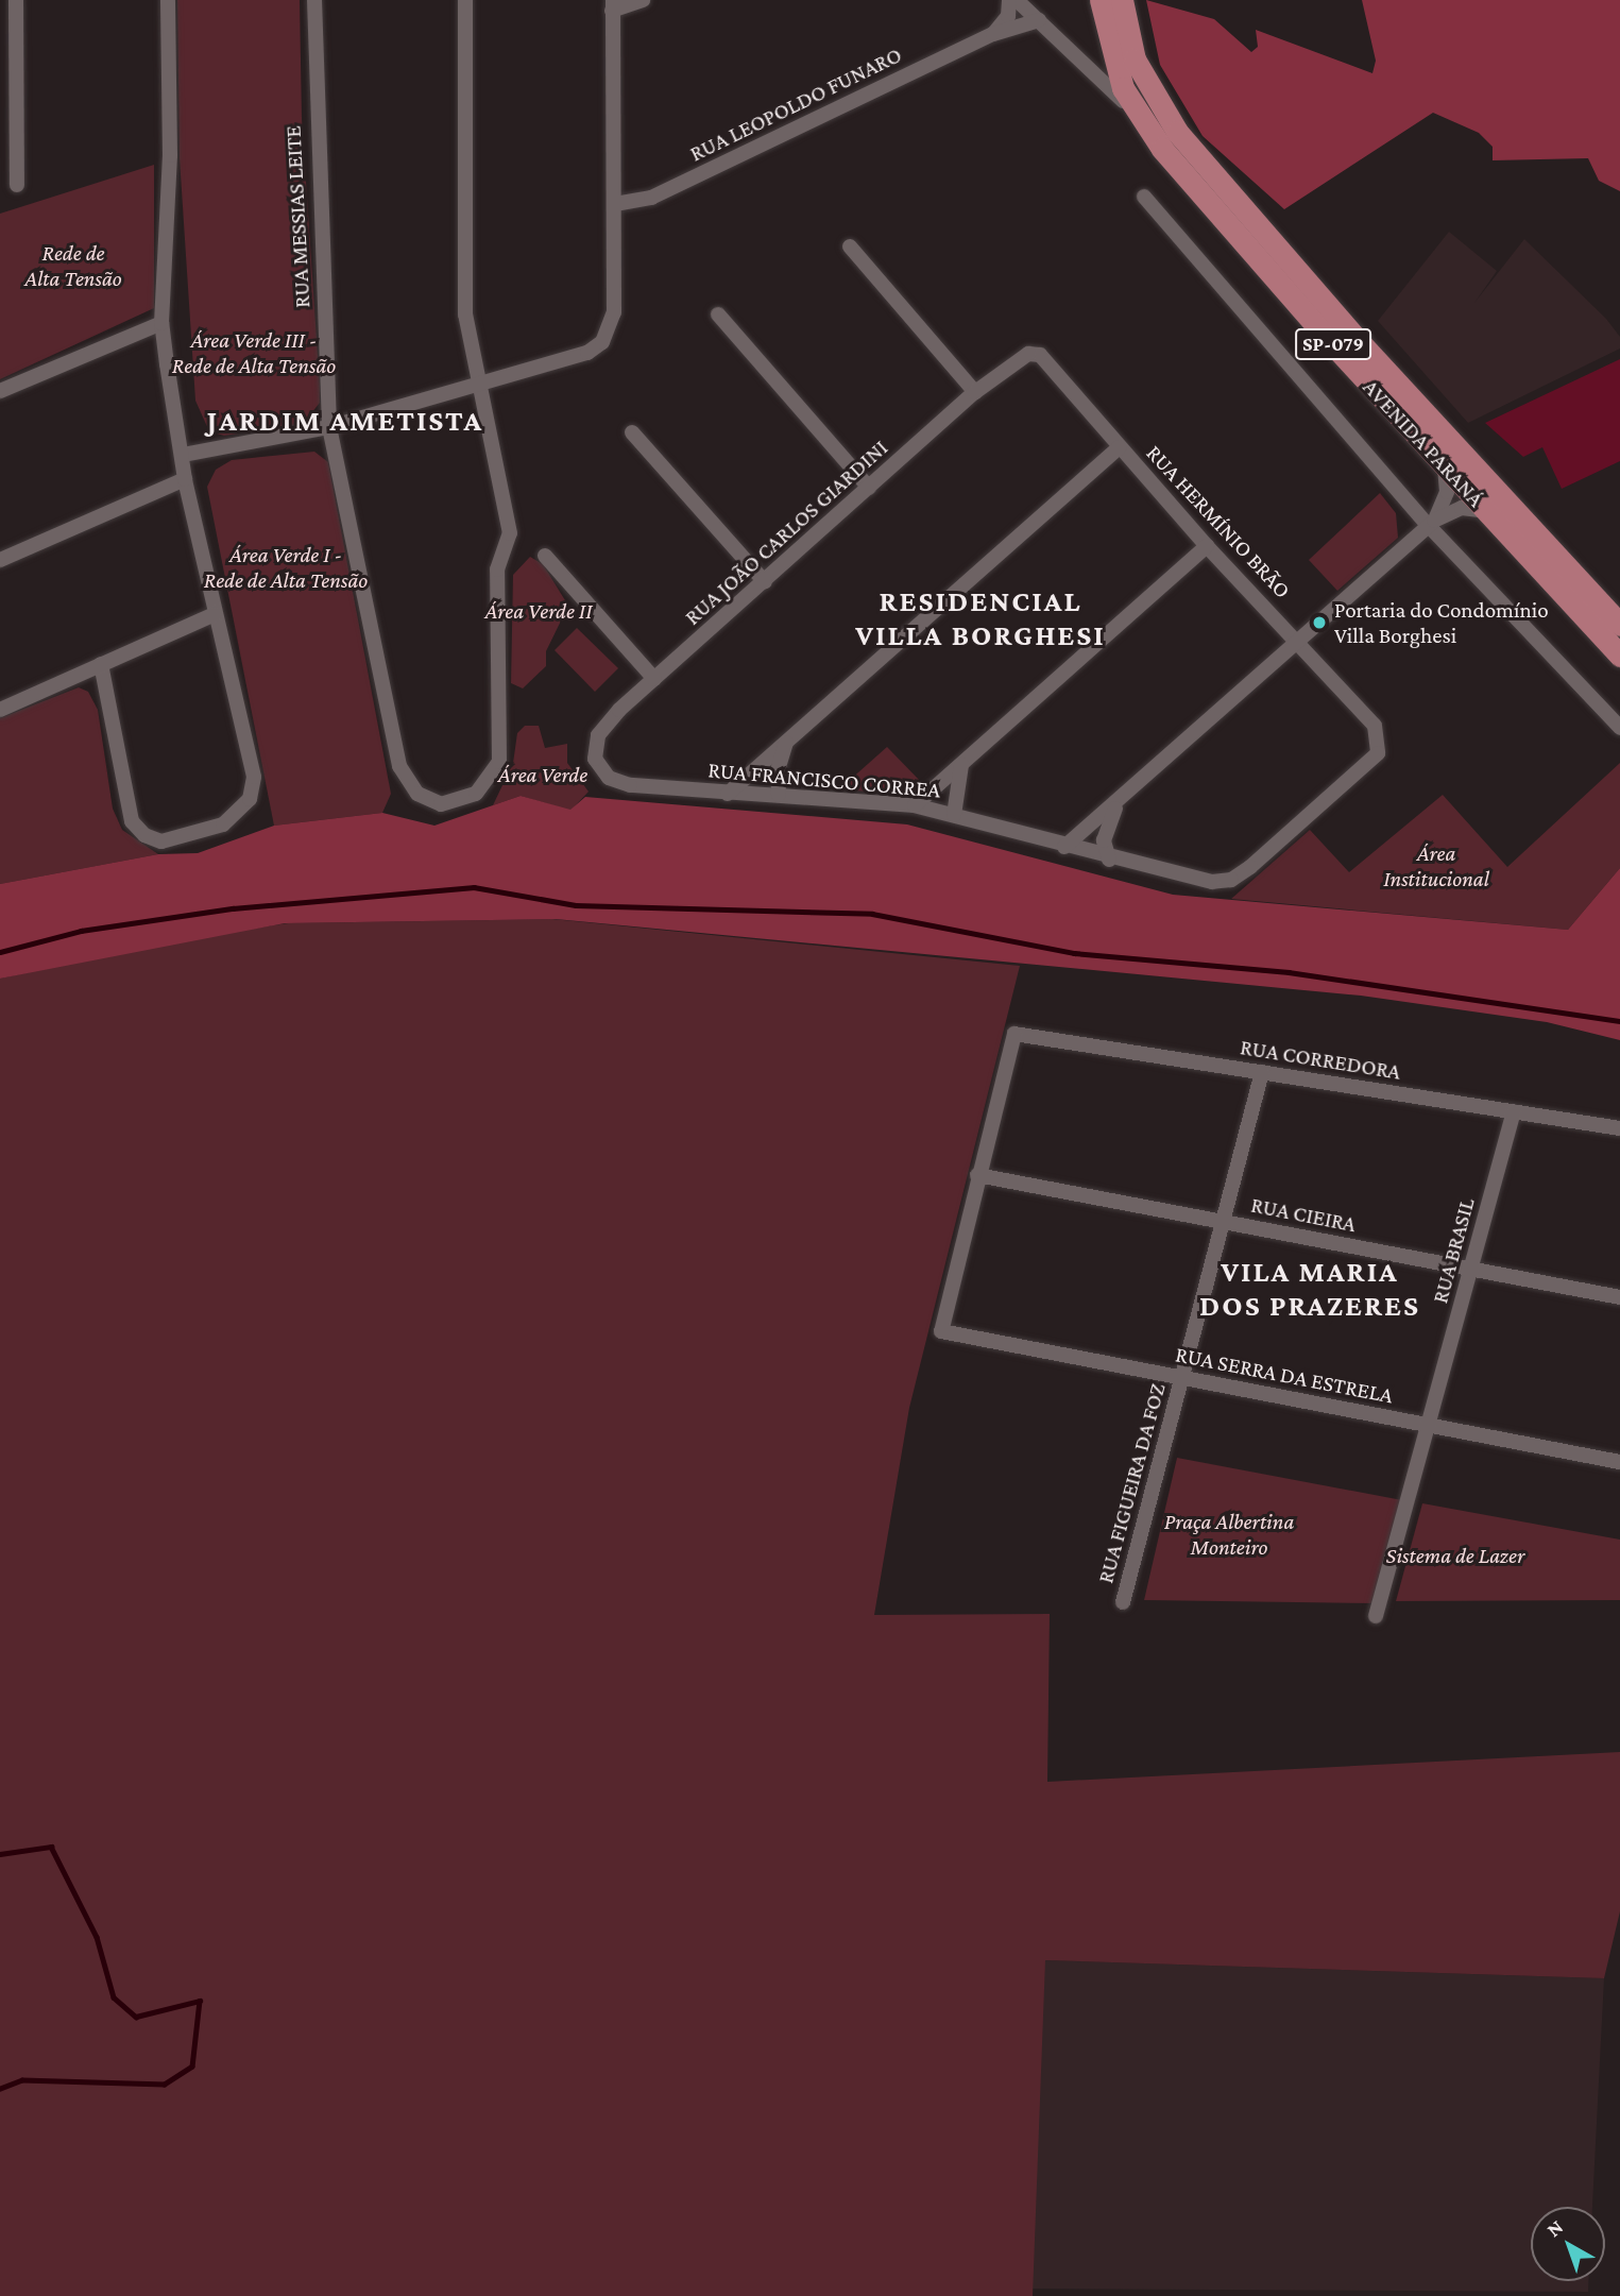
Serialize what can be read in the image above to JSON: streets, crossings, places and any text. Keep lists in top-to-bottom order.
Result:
{
  "streets": {
    "main road": ["SP-079", "AVENIDA PARANÁ"],
    "street": [
      "RUA LEOPOLDO FUNARO",
      "RUA MESSIAS LEITE",
      "RUA HERMÍNIO BRÃO",
      "RUA JOÃO CARLOS GIARDINI",
      "RUA FRANCISCO CORREA",
      "RUA CORREDORA",
      "RUA CIEIRA",
      "RUA BRASIL",
      "RUA SERRA DA ESTRELA",
      "RUA FIGUEIRA DA FOZ"
    ]
  },
  "crossings": [
    ["RUA HERMÍNIO BRÃO", "RUA JOÃO CARLOS GIARDINI"],
    ["RUA HERMÍNIO BRÃO", "RUA FRANCISCO CORREA"],
    ["RUA JOÃO CARLOS GIARDINI", "RUA FRANCISCO CORREA"],
    ["RUA CORREDORA", "RUA CIEIRA"],
    ["RUA CORREDORA", "RUA BRASIL"],
    ["RUA CORREDORA", "RUA SERRA DA ESTRELA"],
    ["RUA CORREDORA", "RUA FIGUEIRA DA FOZ"],
    ["RUA CIEIRA", "RUA BRASIL"],
    ["RUA CIEIRA", "RUA SERRA DA ESTRELA"],
    ["RUA CIEIRA", "RUA FIGUEIRA DA FOZ"],
    ["RUA BRASIL", "RUA SERRA DA ESTRELA"],
    ["RUA SERRA DA ESTRELA", "RUA FIGUEIRA DA FOZ"]
  ],
  "districts": ["JARDIM AMETISTA", "RESIDENCIAL VILLA BORGHESI", "VILA MARIA DOS PRAZERES"],
  "parks": [
    "Rede de Alta Tensão",
    "Área Verde III - Rede de Alta Tensão",
    "Área Verde I - Rede de Alta Tensão",
    "Área Verde II",
    "Área Verde",
    "Área Institucional",
    "Praça Albertina Monteiro",
    "Sistema de Lazer"
  ],
  "places": ["Portaria do Condomínio Villa Borghesi"],
  "north": "top left"
}
